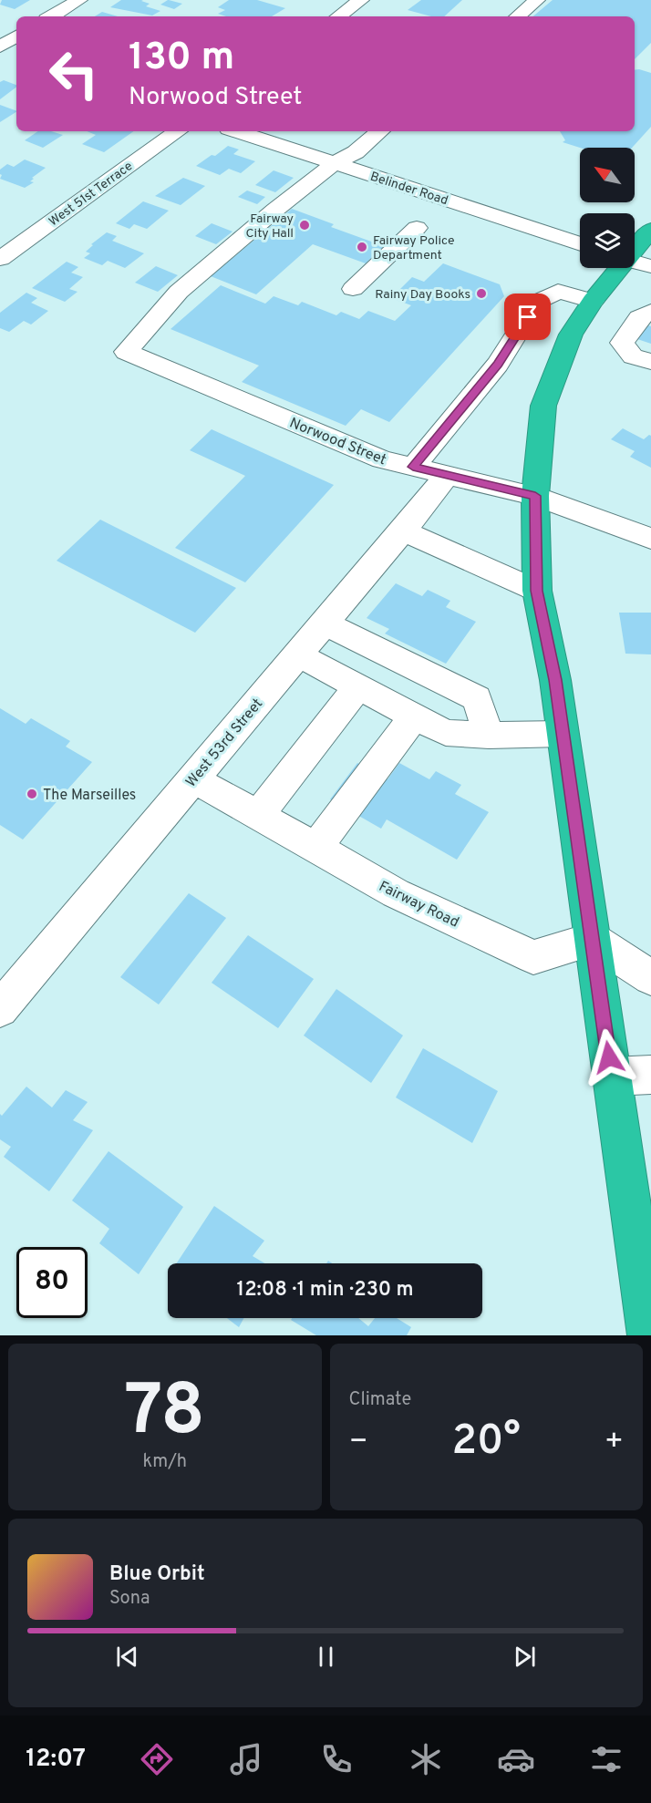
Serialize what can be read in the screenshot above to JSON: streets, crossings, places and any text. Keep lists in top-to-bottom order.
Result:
{
  "streets": {
    "street": [
      "Belinder Road",
      "West 51st Terrace",
      "Norwood Street",
      "West 53rd Street",
      "Fairway Road"
    ]
  },
  "crossings": [
    ["Belinder Road", "Norwood Street"],
    ["Norwood Street", "West 53rd Street"],
    ["West 53rd Street", "Fairway Road"]
  ],
  "places": [
    "Fairway City Hall",
    "Fairway Police Department",
    "Rainy Day Books",
    "The Marseilles"
  ],
  "north": "top left",
  "page": {
    "turn": ["130 m", "Norwood Street"],
    "limit": "80",
    "trip": "12:08 · 1 min · 230 m",
    "tile": [
      ["78", "km/h"],
      "Climate"
    ],
    "heat": ["−", "20°", "+"],
    "song": ["Blue Orbit", "Sona"],
    "tabs": "12:07"
  }
}
